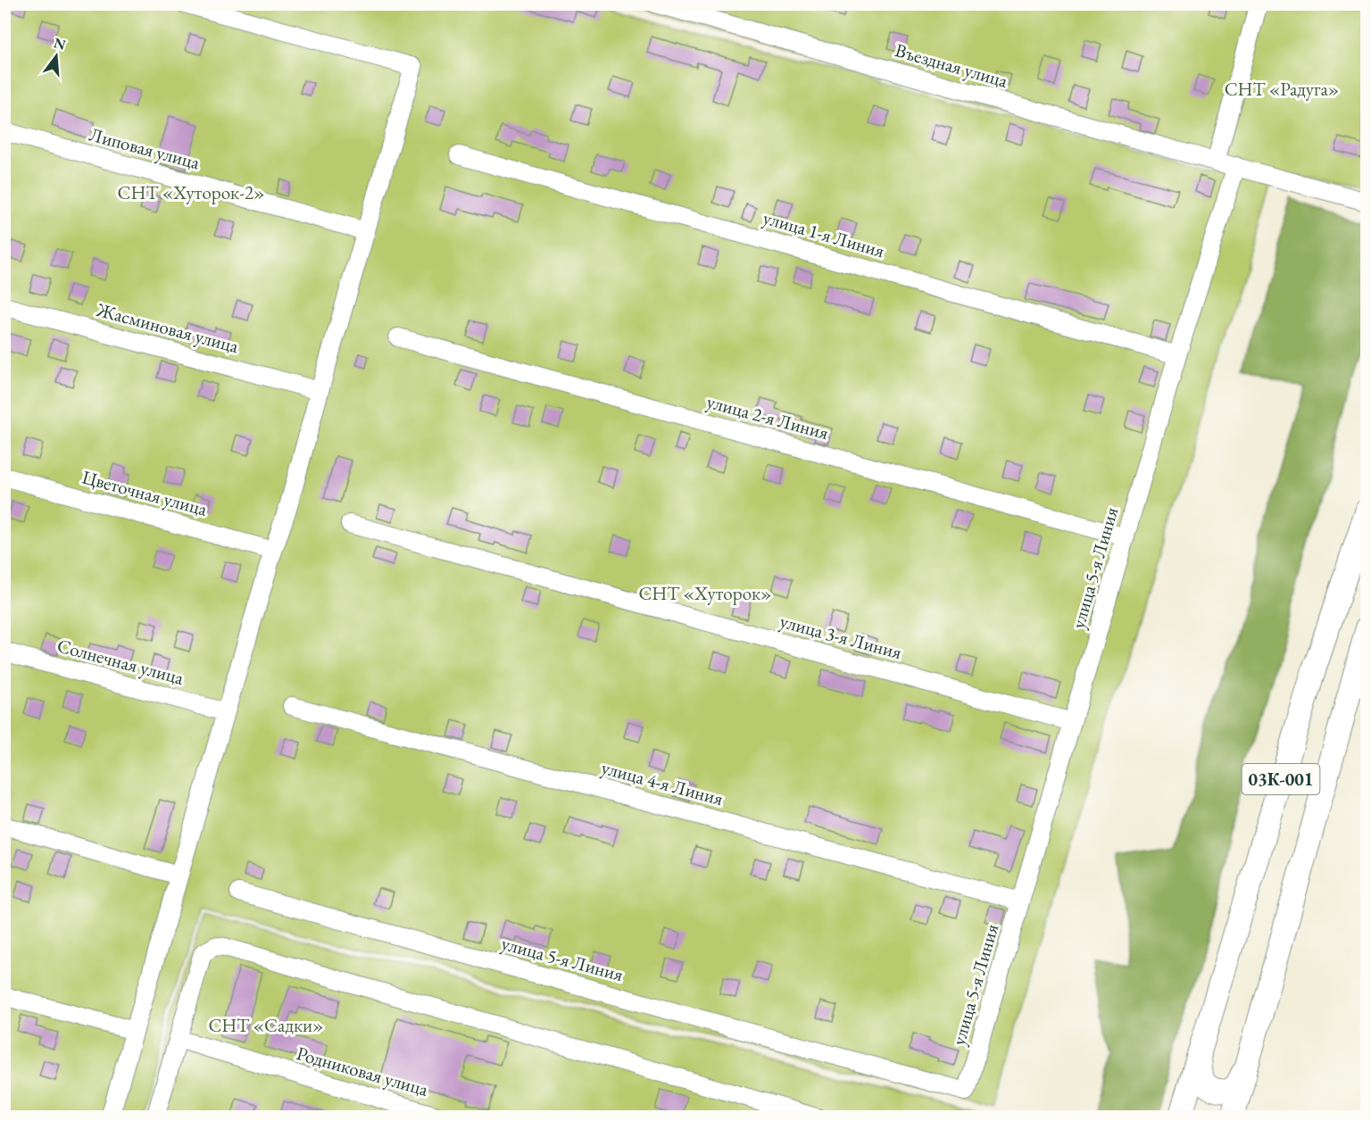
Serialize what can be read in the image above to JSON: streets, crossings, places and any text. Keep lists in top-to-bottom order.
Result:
{
  "streets": {
    "main road": ["03К-001"],
    "street": [
      "Въездная улица",
      "Липовая улица",
      "улица 1-я Линия",
      "Жасминовая улица",
      "улица 2-я Линия",
      "Цветочная улица",
      "улица 5-я Линия",
      "улица 3-я Линия",
      "Солнечная улица",
      "улица 4-я Линия",
      "Родниковая улица"
    ]
  },
  "crossings": [
    ["Въездная улица", "улица 5-я Линия"],
    ["улица 1-я Линия", "улица 5-я Линия"],
    ["улица 2-я Линия", "улица 5-я Линия"],
    ["улица 5-я Линия", "улица 3-я Линия"],
    ["улица 5-я Линия", "улица 4-я Линия"]
  ],
  "parks": [
    "СНТ «Радуга»",
    "СНТ «Хуторок-2»",
    "СНТ «Хуторок»",
    "СНТ «Садки»"
  ],
  "north": "top"
}
